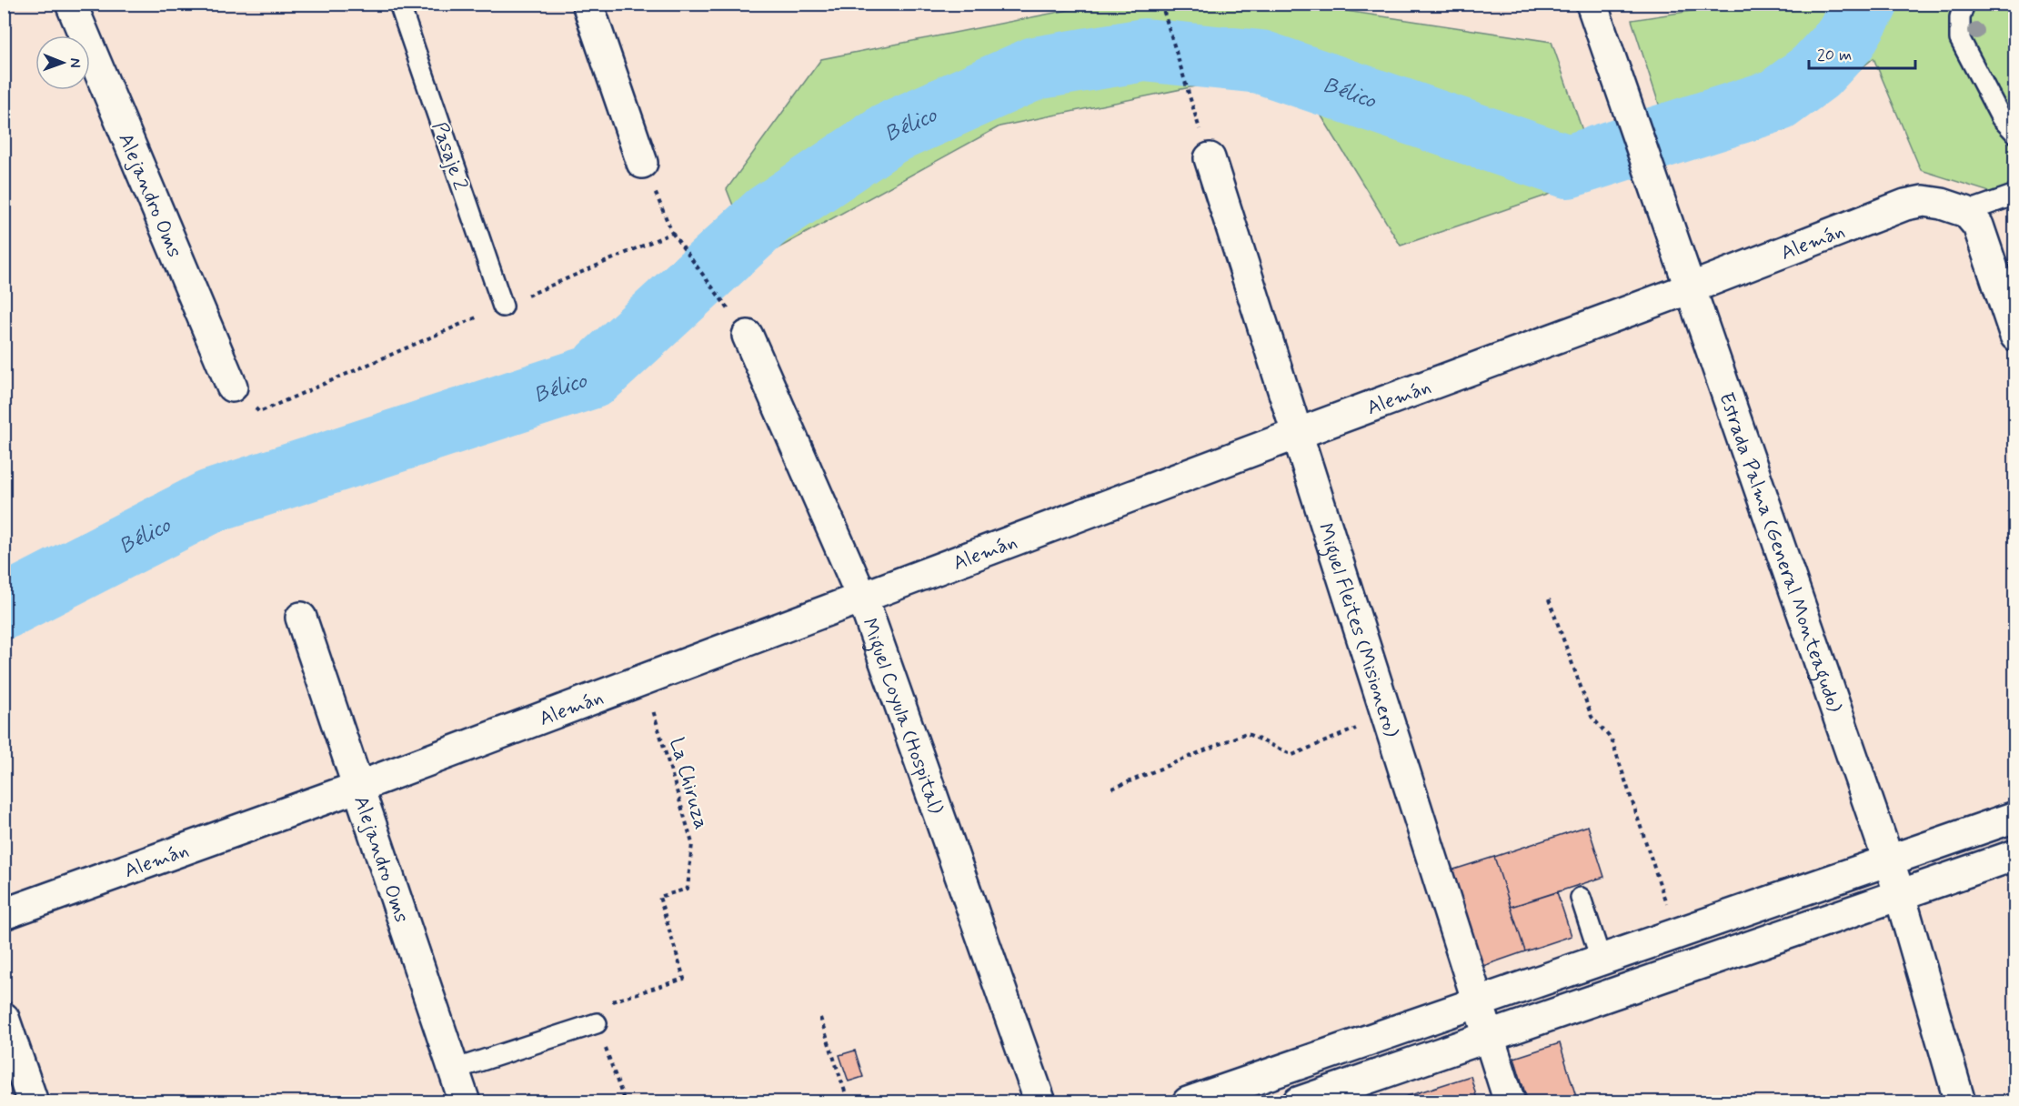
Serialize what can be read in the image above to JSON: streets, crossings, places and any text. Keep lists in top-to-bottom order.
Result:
{
  "streets": {
    "street": [
      "Alejandro Oms",
      "Alemán",
      "Estrada Palma (General Monteagudo)",
      "Miguel Fleites (Misionero)",
      "Miguel Coyula (Hospital)"
    ],
    "lane": ["Pasaje 2"],
    "path": ["La Chiruza"]
  },
  "crossings": [
    ["Alejandro Oms", "Alemán"],
    ["Alemán", "Estrada Palma (General Monteagudo)"],
    ["Alemán", "Miguel Fleites (Misionero)"],
    ["Alemán", "Miguel Coyula (Hospital)"],
    ["Alemán", "La Chiruza"]
  ],
  "water": ["Bélico"],
  "scale_bar": "20 m",
  "north": "right"
}
